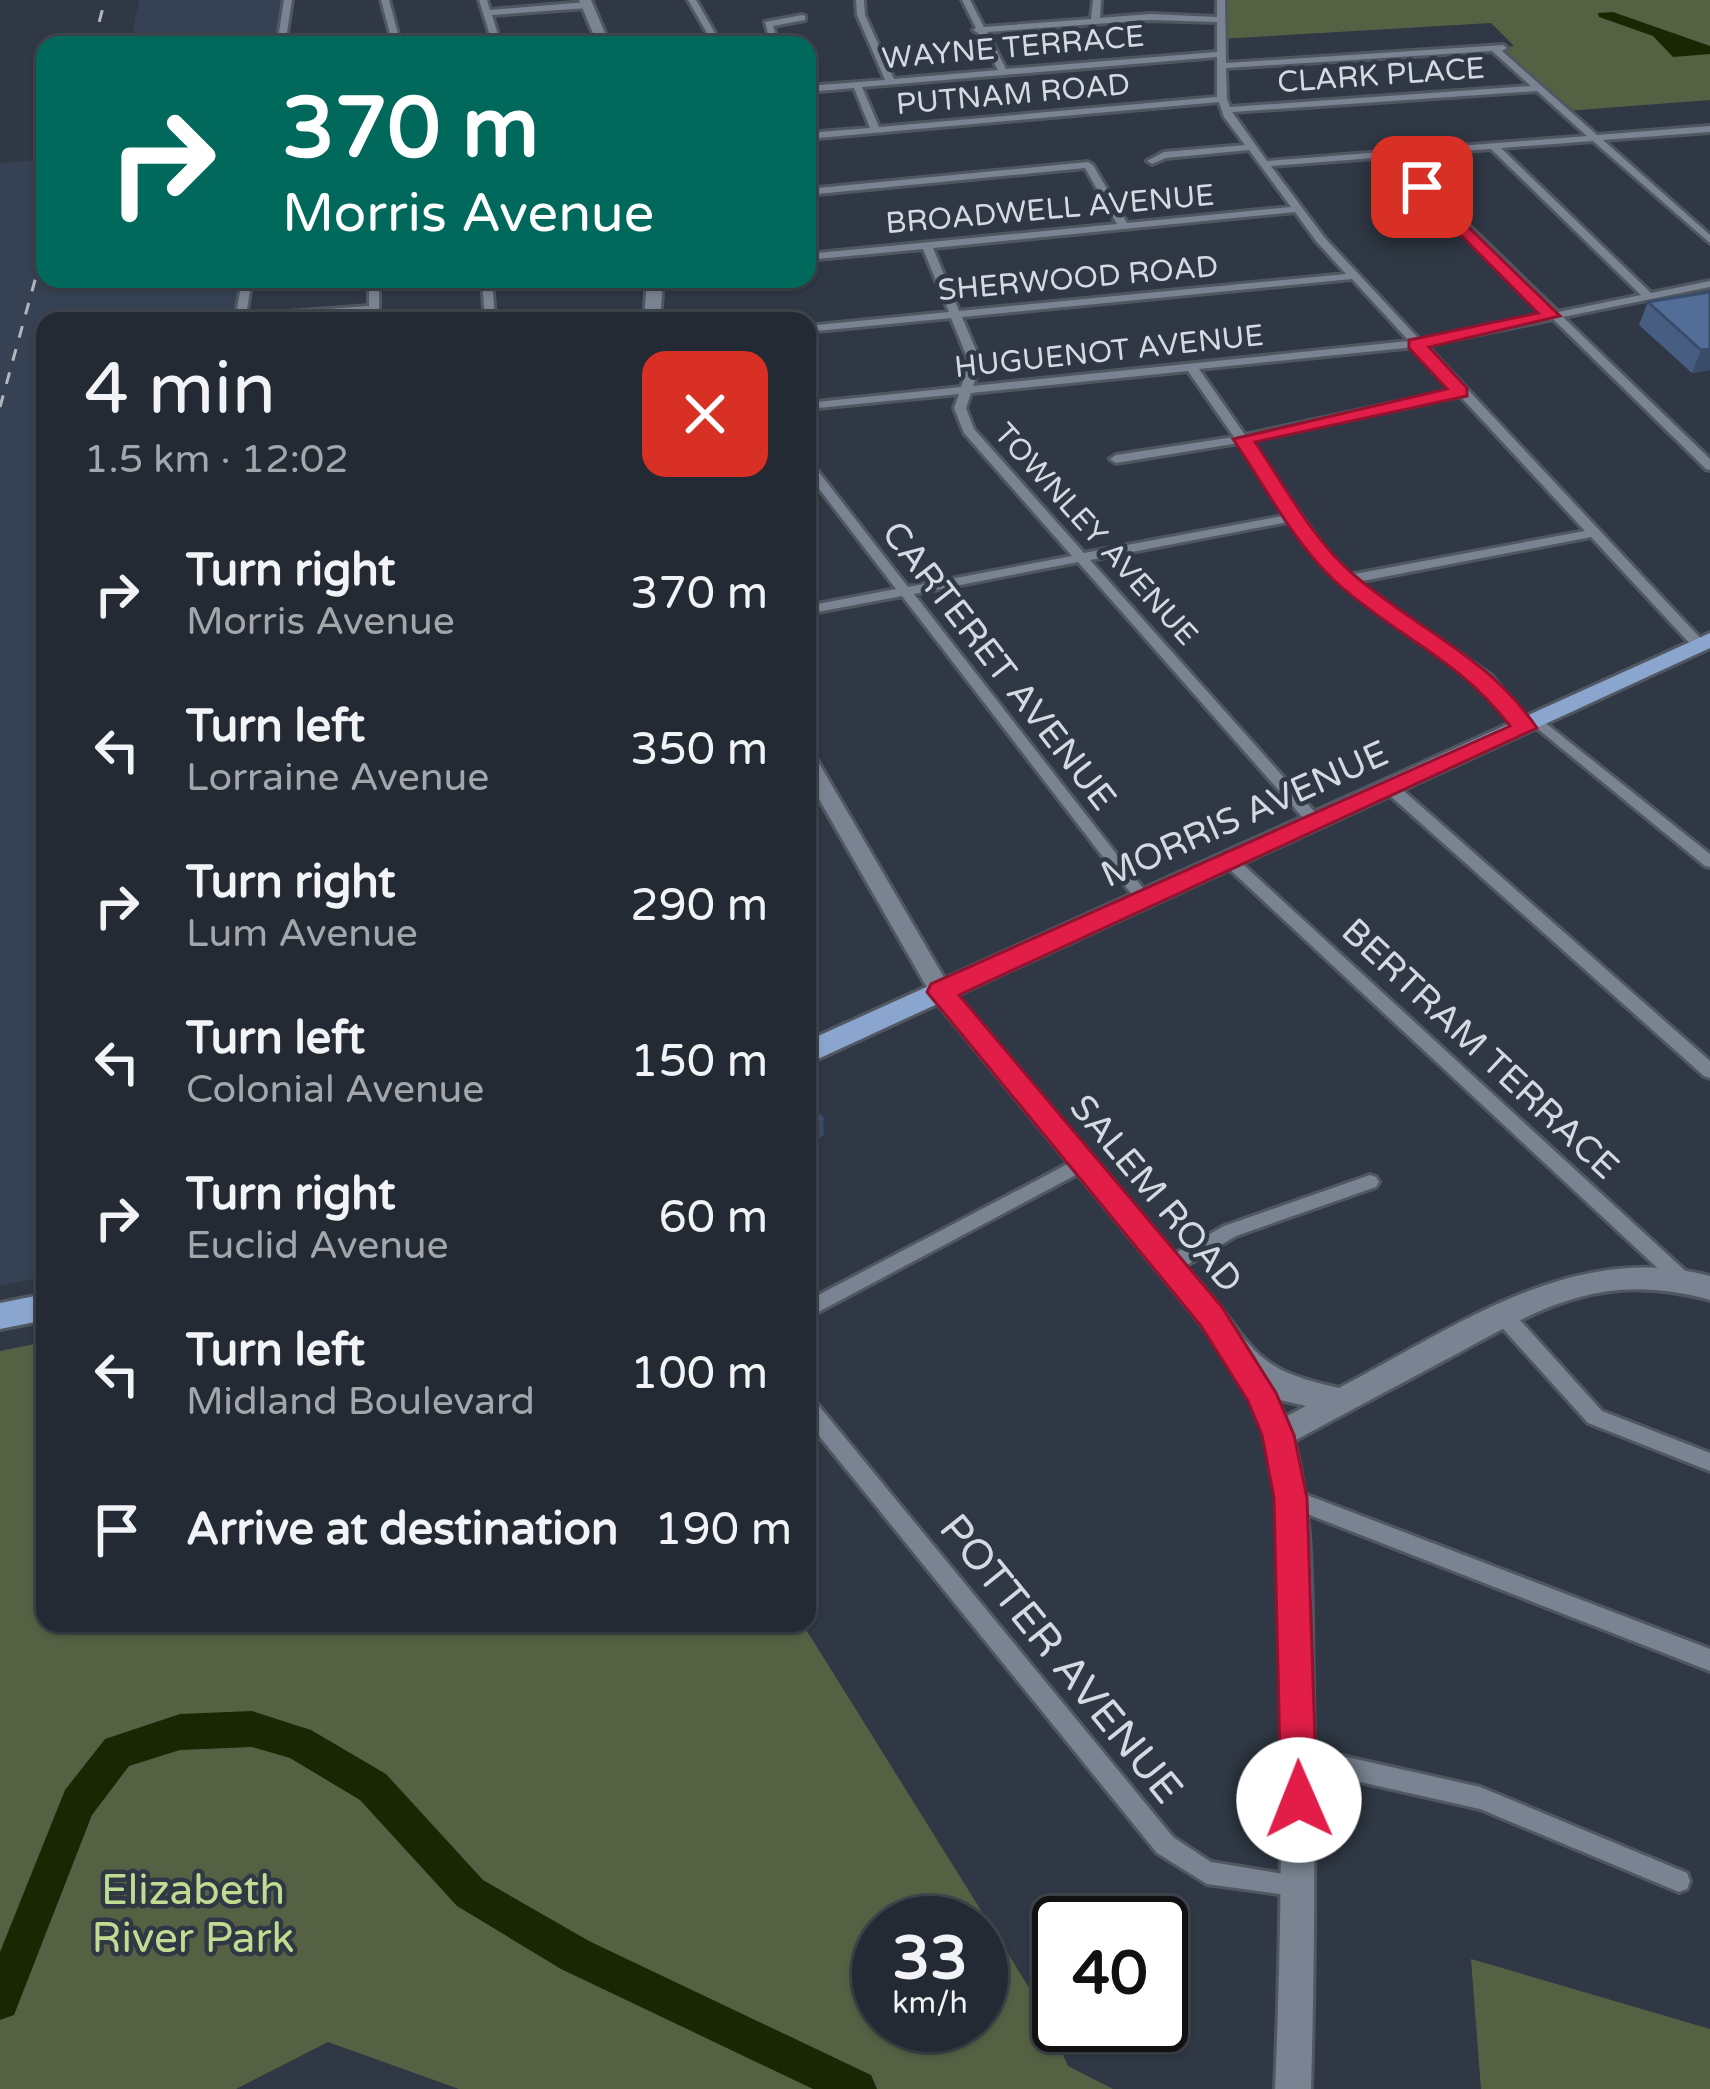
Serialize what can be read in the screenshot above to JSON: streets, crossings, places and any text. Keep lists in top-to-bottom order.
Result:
{
  "streets": {
    "main road": ["MORRIS AVENUE"],
    "street": [
      "WAYNE TERRACE",
      "CLARK PLACE",
      "PUTNAM ROAD",
      "BROADWELL AVENUE",
      "SHERWOOD ROAD",
      "HUGUENOT AVENUE",
      "TOWNLEY AVENUE",
      "CARTERET AVENUE",
      "BERTRAM TERRACE",
      "SALEM ROAD",
      "POTTER AVENUE"
    ]
  },
  "crossings": [
    ["WAYNE TERRACE", "CLARK PLACE"],
    ["CLARK PLACE", "PUTNAM ROAD"],
    ["BROADWELL AVENUE", "TOWNLEY AVENUE"],
    ["SHERWOOD ROAD", "TOWNLEY AVENUE"],
    ["HUGUENOT AVENUE", "TOWNLEY AVENUE"],
    ["TOWNLEY AVENUE", "MORRIS AVENUE"],
    ["CARTERET AVENUE", "MORRIS AVENUE"],
    ["MORRIS AVENUE", "BERTRAM TERRACE"],
    ["MORRIS AVENUE", "SALEM ROAD"],
    ["SALEM ROAD", "POTTER AVENUE"]
  ],
  "parks": ["Elizabeth River Park"],
  "page": {
    "turn": ["370 m", "Morris Avenue"],
    "heading": ["4 min", "1.5 km · 12:02"],
    "list": [
      {
        "name": "Turn right",
        "note": "Morris Avenue",
        "value": "370 m"
      },
      {
        "name": "Turn left",
        "note": "Lorraine Avenue",
        "value": "350 m"
      },
      {
        "name": "Turn right",
        "note": "Lum Avenue",
        "value": "290 m"
      },
      {
        "name": "Turn left",
        "note": "Colonial Avenue",
        "value": "150 m"
      },
      {
        "name": "Turn right",
        "note": "Euclid Avenue",
        "value": "60 m"
      },
      {
        "name": "Turn left",
        "note": "Midland Boulevard",
        "value": "100 m"
      },
      {
        "name": "Arrive at destination",
        "value": "190 m"
      }
    ],
    "speed": "33 km/h",
    "limit": "40"
  }
}
